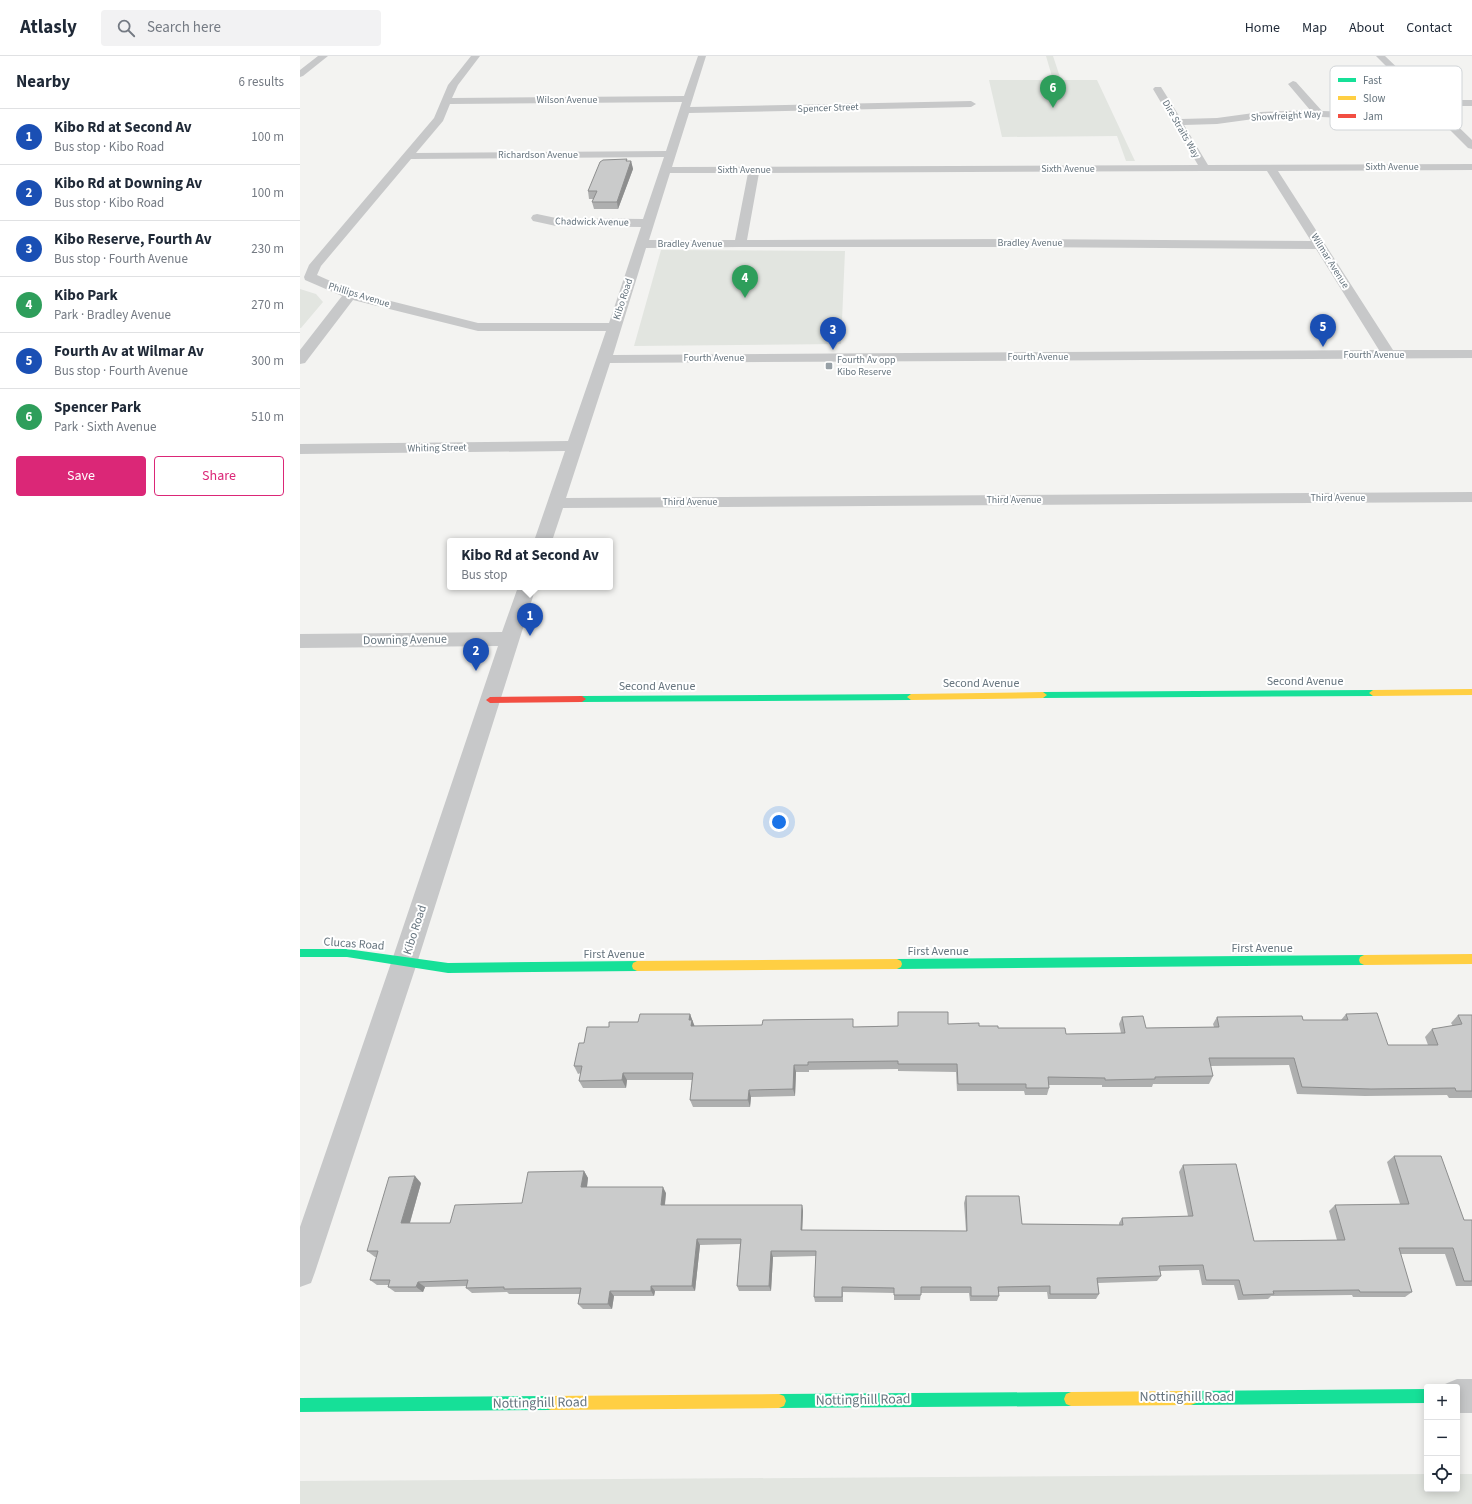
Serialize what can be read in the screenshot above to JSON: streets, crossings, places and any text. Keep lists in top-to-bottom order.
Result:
{
  "streets": {
    "street": [
      "Wilson Avenue",
      "Spencer Street",
      "Showfreight Way",
      "Dire Straits Way",
      "Richardson Avenue",
      "Sixth Avenue",
      "Chadwick Avenue",
      "Bradley Avenue",
      "Wilmar Avenue",
      "Phillips Avenue",
      "Kibo Road",
      "Fourth Avenue",
      "Whiting Street",
      "Third Avenue",
      "Downing Avenue",
      "Second Avenue",
      "Clucas Road",
      "First Avenue",
      "Nottinghill Road"
    ]
  },
  "crossings": [
    ["Wilson Avenue", "Spencer Street"],
    ["Wilson Avenue", "Phillips Avenue"],
    ["Wilson Avenue", "Kibo Road"],
    ["Spencer Street", "Kibo Road"],
    ["Showfreight Way", "Dire Straits Way"],
    ["Dire Straits Way", "Sixth Avenue"],
    ["Richardson Avenue", "Phillips Avenue"],
    ["Richardson Avenue", "Kibo Road"],
    ["Sixth Avenue", "Bradley Avenue"],
    ["Sixth Avenue", "Wilmar Avenue"],
    ["Sixth Avenue", "Kibo Road"],
    ["Chadwick Avenue", "Kibo Road"],
    ["Bradley Avenue", "Wilmar Avenue"],
    ["Bradley Avenue", "Kibo Road"],
    ["Wilmar Avenue", "Fourth Avenue"],
    ["Phillips Avenue", "Kibo Road"],
    ["Kibo Road", "Fourth Avenue"],
    ["Kibo Road", "Whiting Street"],
    ["Kibo Road", "Third Avenue"],
    ["Kibo Road", "Downing Avenue"],
    ["Kibo Road", "Second Avenue"],
    ["Kibo Road", "Clucas Road"],
    ["Kibo Road", "First Avenue"],
    ["Clucas Road", "First Avenue"]
  ],
  "places": {
    "transit": ["Fourth Av opp Kibo Reserve"]
  },
  "legend": ["Fast", "Slow", "Jam"],
  "page": {
    "header": "Atlasly",
    "search": "Search here",
    "nav": [
      "Home",
      "Map",
      "About",
      "Contact"
    ],
    "heading": ["Nearby", "6 results"],
    "pins": [
      "6",
      "4",
      "5",
      "3",
      "1",
      "2"
    ],
    "list": [
      {
        "mark": "1",
        "name": "Kibo Rd at Second Av",
        "note": "Bus stop · Kibo Road",
        "value": "100 m"
      },
      {
        "mark": "2",
        "name": "Kibo Rd at Downing Av",
        "note": "Bus stop · Kibo Road",
        "value": "100 m"
      },
      {
        "mark": "3",
        "name": "Kibo Reserve, Fourth Av",
        "note": "Bus stop · Fourth Avenue",
        "value": "230 m"
      },
      {
        "mark": "4",
        "name": "Kibo Park",
        "note": "Park · Bradley Avenue",
        "value": "270 m"
      },
      {
        "mark": "5",
        "name": "Fourth Av at Wilmar Av",
        "note": "Bus stop · Fourth Avenue",
        "value": "300 m"
      },
      {
        "mark": "6",
        "name": "Spencer Park",
        "note": "Park · Sixth Avenue",
        "value": "510 m"
      }
    ],
    "buttons": ["Save", "Share"],
    "popup": ["Kibo Rd at Second Av", "Bus stop"],
    "map_buttons": ["+", "−"]
  }
}
